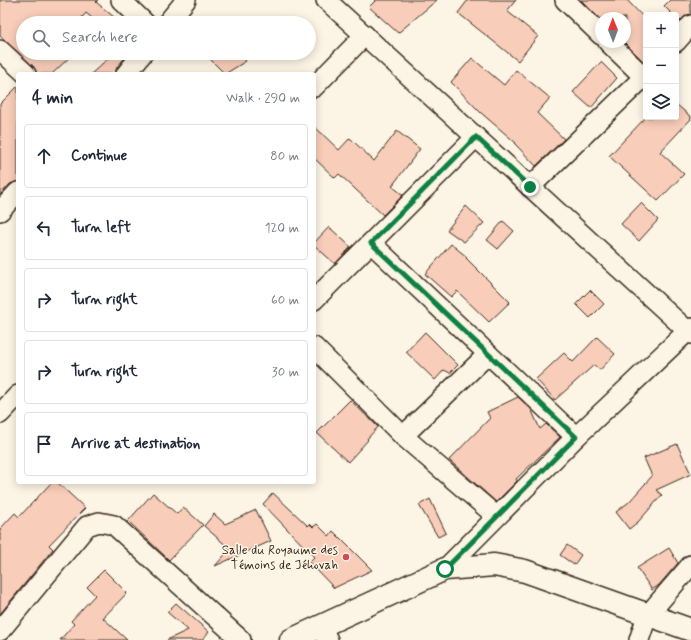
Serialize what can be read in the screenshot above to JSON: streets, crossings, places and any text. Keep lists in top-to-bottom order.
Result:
{
  "places": ["Salle du Royaume des Témoins de Jéhovah"],
  "north": "top",
  "page": {
    "map_buttons": ["+", "−"],
    "search": "Search here",
    "heading": ["4 min", "Walk · 290 m"],
    "list": [
      ["Continue", "80 m"],
      ["Turn left", "120 m"],
      ["Turn right", "60 m"],
      ["Turn right", "30 m"],
      "Arrive at destination"
    ]
  }
}
